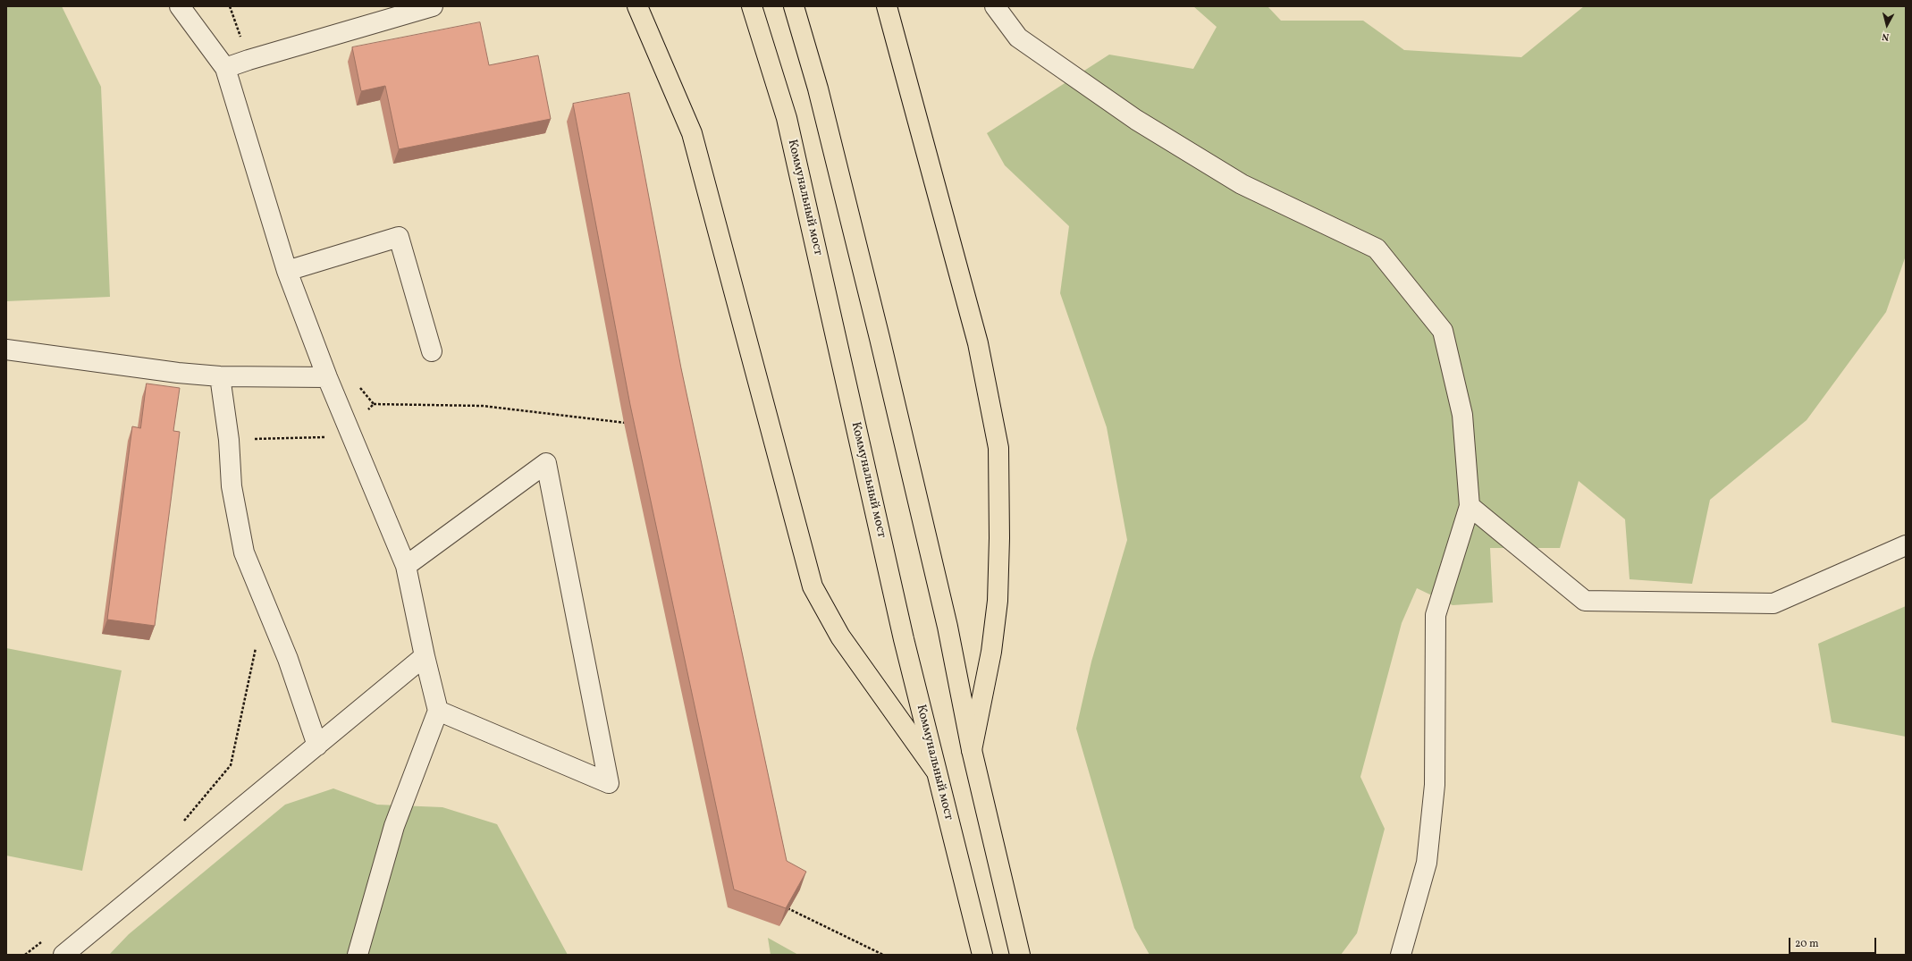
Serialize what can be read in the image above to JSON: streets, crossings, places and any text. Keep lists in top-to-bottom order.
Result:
{
  "streets": {
    "main road": ["Коммунальный мост"]
  },
  "scale_bar": "20 m",
  "north": "bottom"
}
